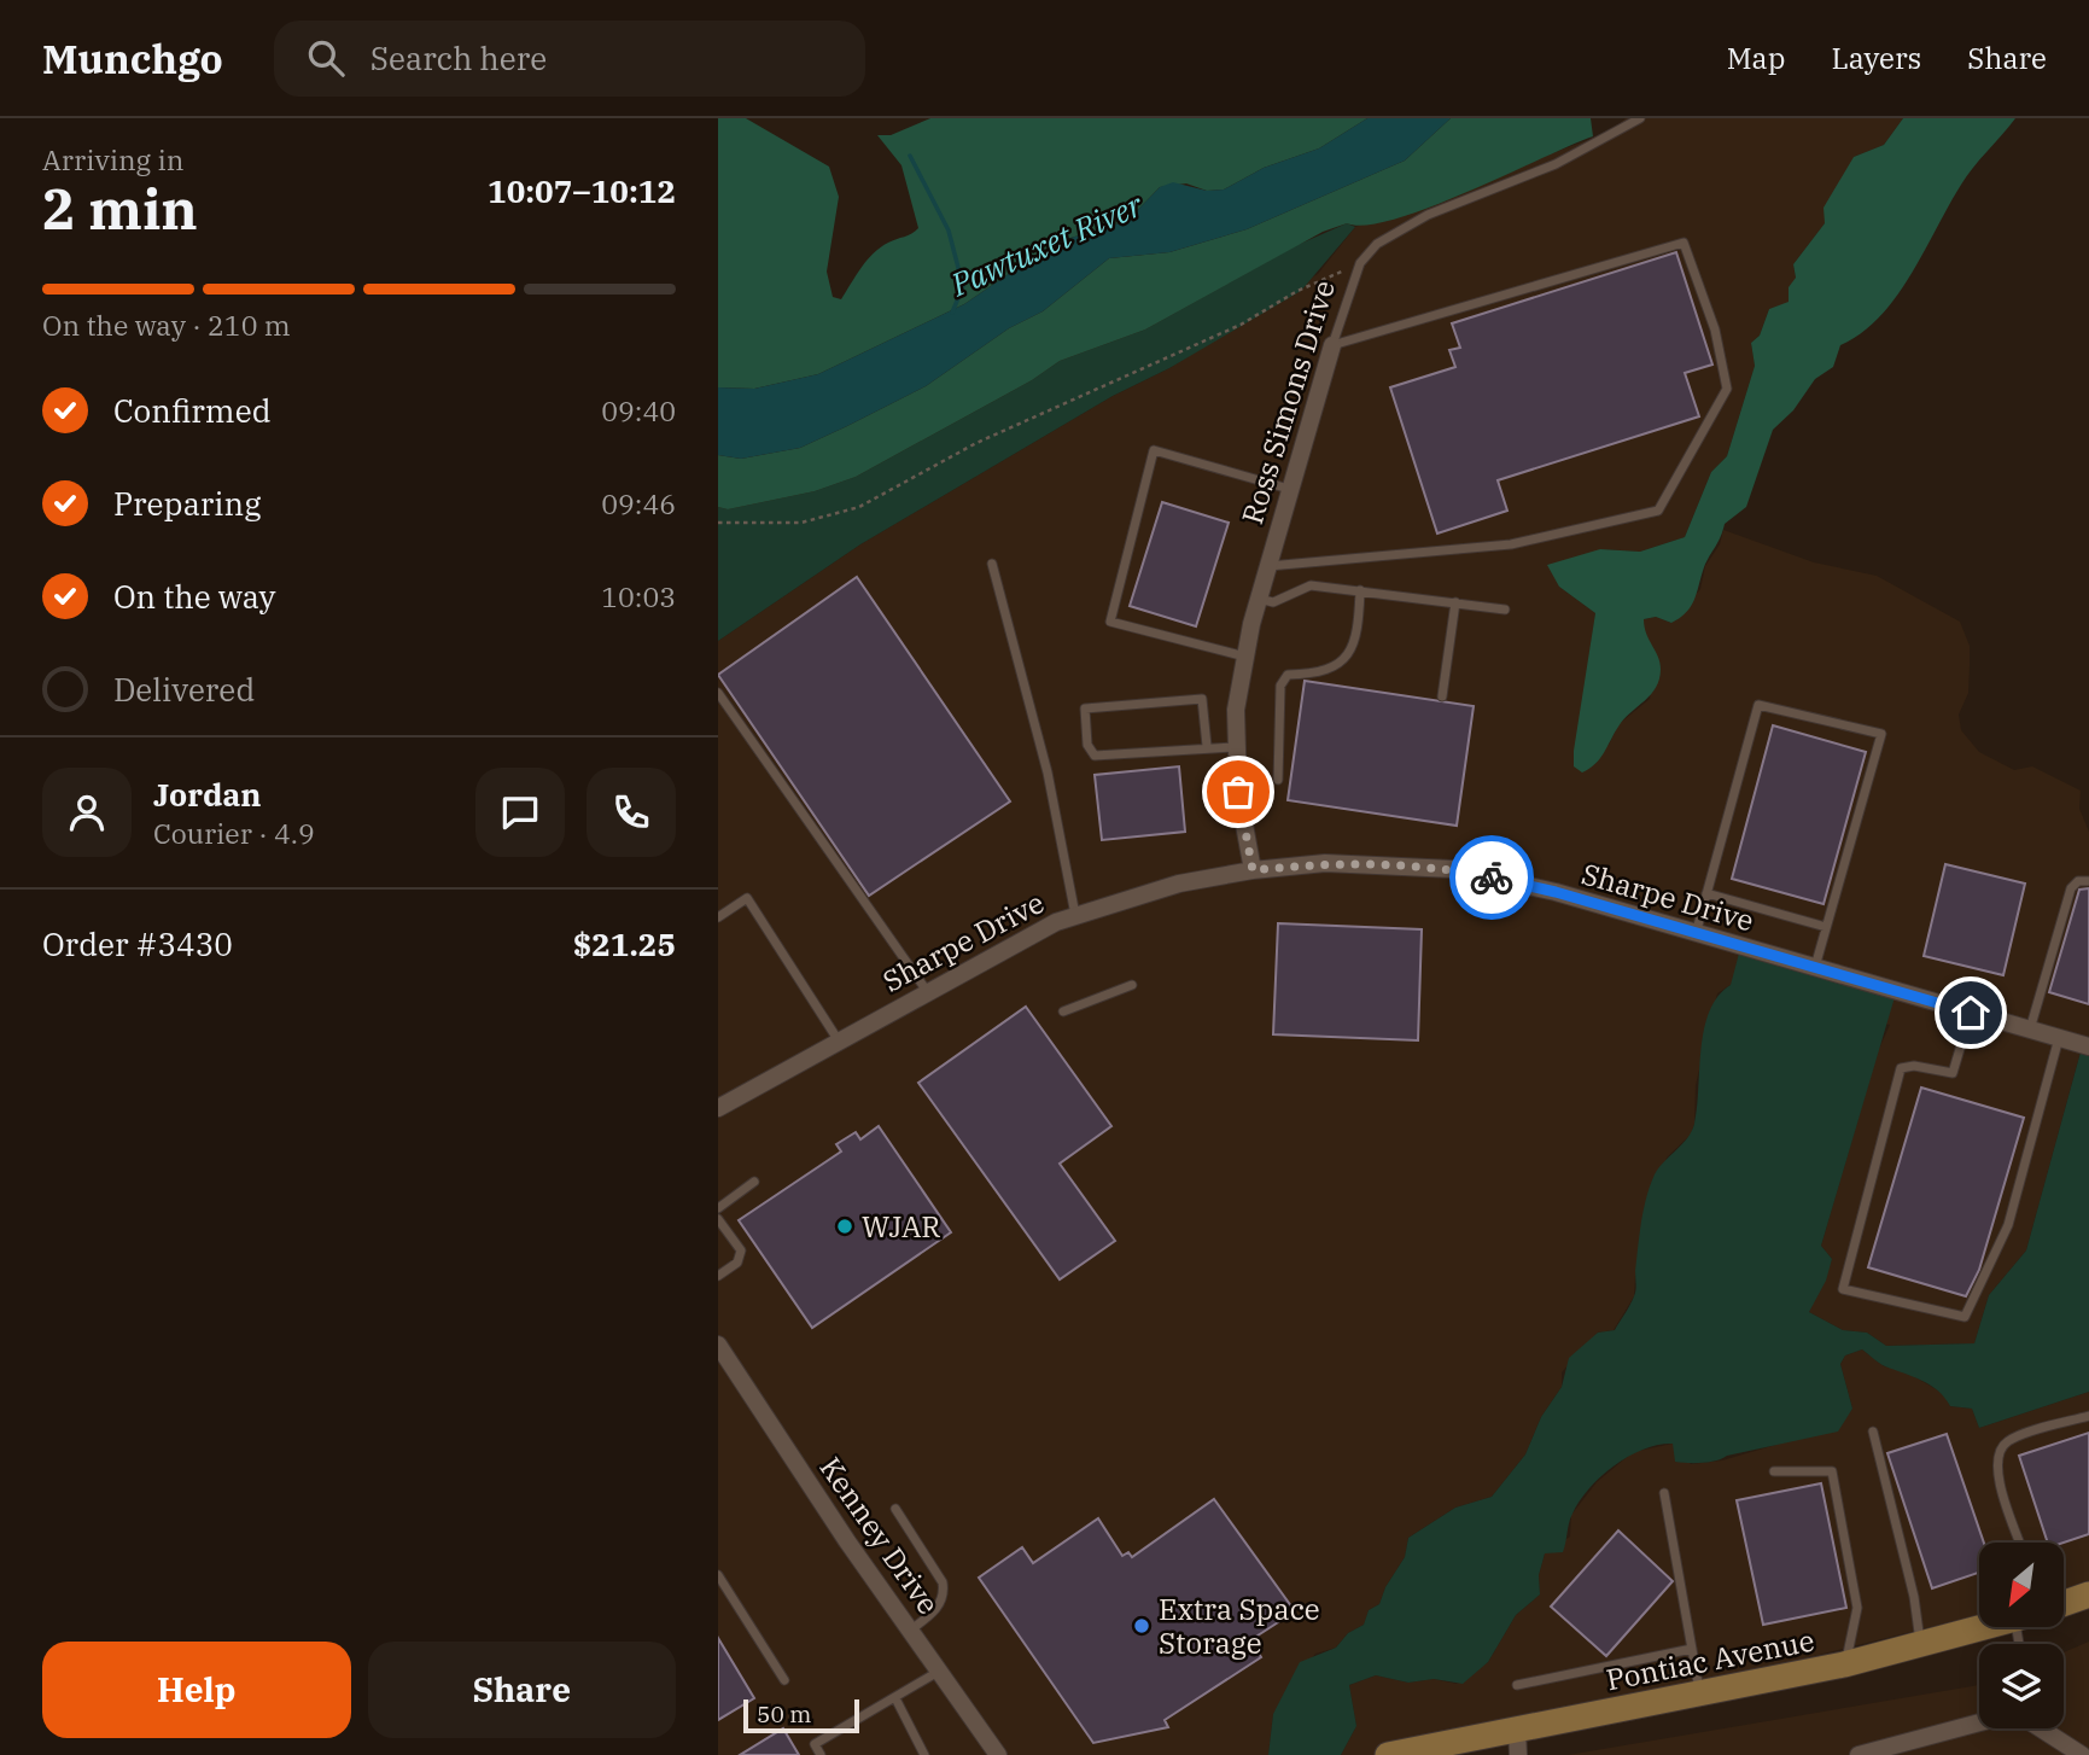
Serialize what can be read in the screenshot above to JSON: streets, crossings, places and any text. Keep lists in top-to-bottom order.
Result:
{
  "streets": {
    "main road": ["Pontiac Avenue"],
    "street": ["Ross Simons Drive", "Sharpe Drive", "Kenney Drive"]
  },
  "crossings": [
    ["Ross Simons Drive", "Sharpe Drive"]
  ],
  "water": ["Pawtuxet River"],
  "places": ["WJAR", "Extra Space Storage"],
  "scale_bar": "50 m",
  "north": "bottom left",
  "page": {
    "header": "Munchgo",
    "search": "Search here",
    "nav": ["Map", "Layers", "Share"],
    "heading": ["2 min", "Arriving in", "10:07–10:12"],
    "panel": [
      "Jordan",
      "Courier · 4.9",
      "Order #3430",
      "$21.25"
    ],
    "bar": "On the way · 210 m",
    "list": [
      ["Confirmed", "09:40"],
      ["Preparing", "09:46"],
      ["On the way", "10:03"],
      "Delivered"
    ],
    "buttons": ["Help", "Share"],
    "scale": "50 m"
  }
}
